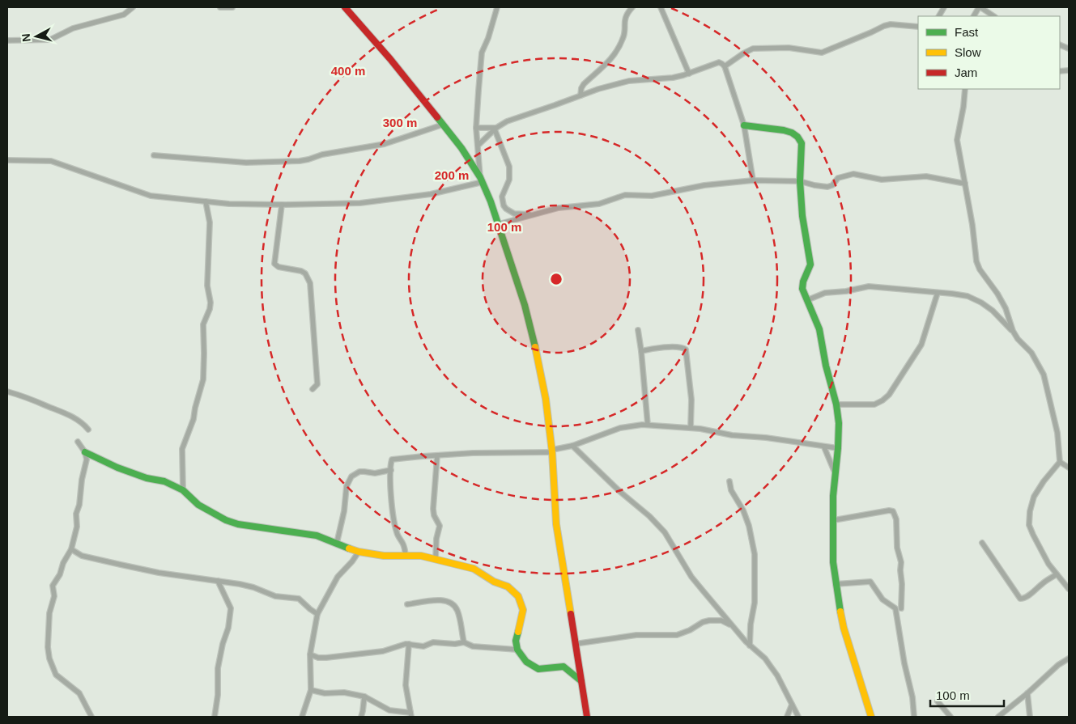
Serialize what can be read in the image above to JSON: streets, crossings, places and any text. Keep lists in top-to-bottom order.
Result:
{
  "legend": ["Fast", "Slow", "Jam"],
  "scale_bar": "100 m",
  "north": "left",
  "rings": [
    "400 m",
    "300 m",
    "200 m",
    "100 m"
  ]
}
